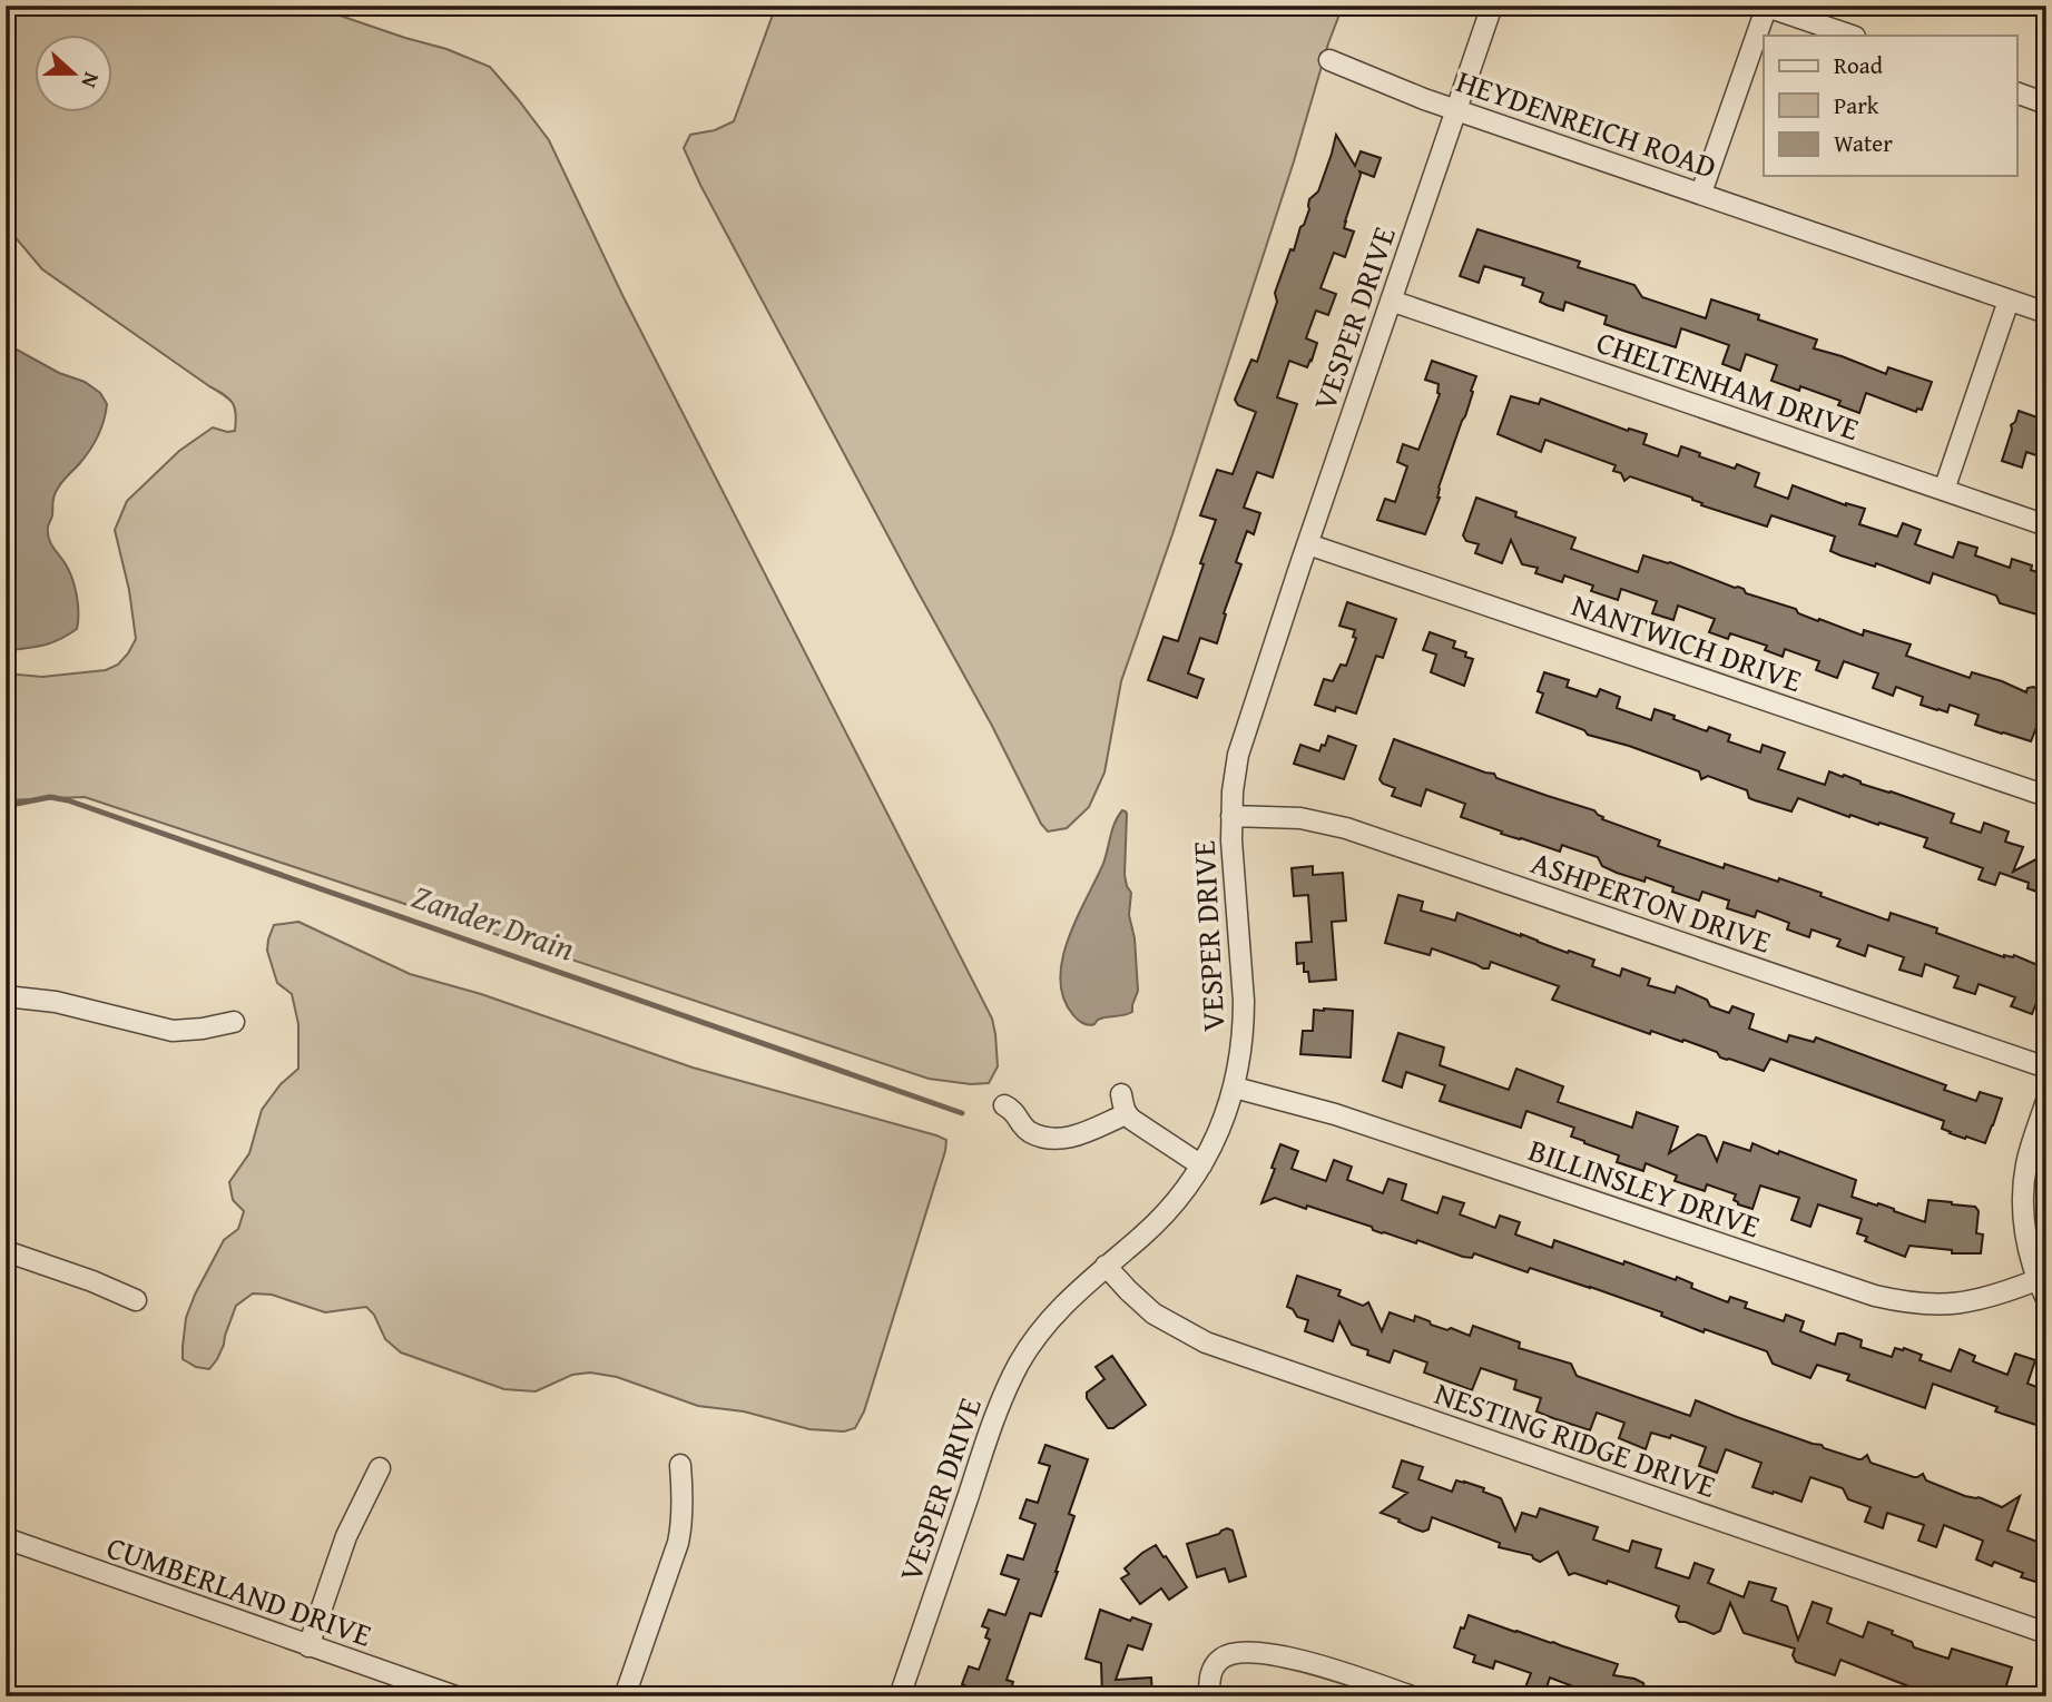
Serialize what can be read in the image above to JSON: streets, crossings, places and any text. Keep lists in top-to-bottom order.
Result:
{
  "streets": {
    "street": [
      "HEYDENREICH ROAD",
      "VESPER DRIVE",
      "CHELTENHAM DRIVE",
      "NANTWICH DRIVE",
      "ASHPERTON DRIVE",
      "BILLINSLEY DRIVE",
      "NESTING RIDGE DRIVE",
      "CUMBERLAND DRIVE"
    ]
  },
  "crossings": [
    ["HEYDENREICH ROAD", "VESPER DRIVE"],
    ["VESPER DRIVE", "CHELTENHAM DRIVE"],
    ["VESPER DRIVE", "NANTWICH DRIVE"],
    ["VESPER DRIVE", "ASHPERTON DRIVE"],
    ["VESPER DRIVE", "BILLINSLEY DRIVE"],
    ["VESPER DRIVE", "NESTING RIDGE DRIVE"]
  ],
  "water": ["Zander Drain"],
  "legend": ["Road", "Park", "Water"],
  "north": "right"
}
